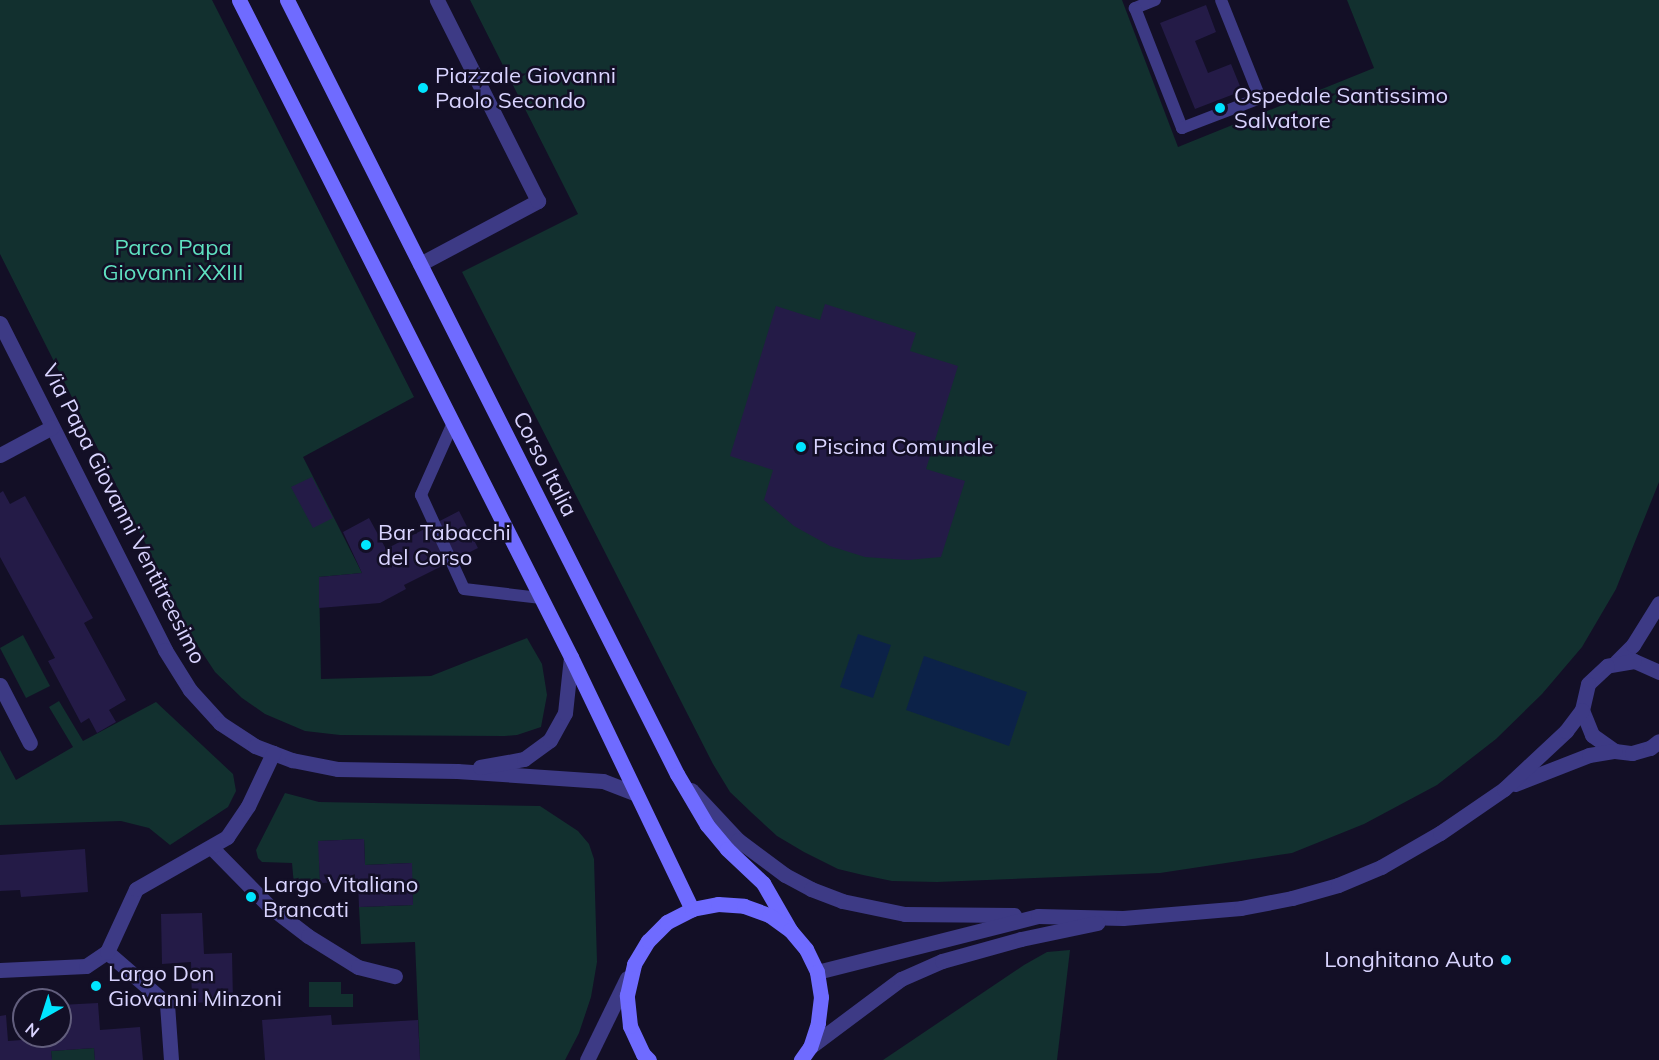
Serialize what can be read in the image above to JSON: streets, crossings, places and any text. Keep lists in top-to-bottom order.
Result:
{
  "streets": {
    "main road": ["Corso Italia"],
    "street": ["Via Papa Giovanni Ventitreesimo"]
  },
  "parks": ["Parco Papa Giovanni XXIII"],
  "places": [
    "Piazzale Giovanni Paolo Secondo",
    "Ospedale Santissimo Salvatore",
    "Piscina Comunale",
    "Bar Tabacchi del Corso",
    "Largo Vitaliano Brancati",
    "Longhitano Auto",
    "Largo Don Giovanni Minzoni"
  ],
  "north": "bottom left"
}
